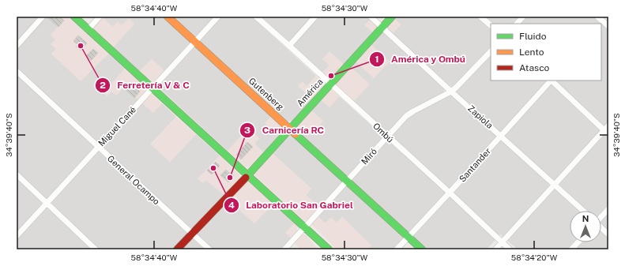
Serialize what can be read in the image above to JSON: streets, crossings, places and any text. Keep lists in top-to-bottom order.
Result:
{
  "streets": {
    "street": [
      "América",
      "Gutenberg",
      "Zapiola",
      "Miguel Cané",
      "Ombú",
      "Miró",
      "Santander",
      "General Ocampo"
    ]
  },
  "crossings": [
    ["América", "Gutenberg"],
    ["América", "Zapiola"],
    ["América", "Ombú"],
    ["América", "General Ocampo"],
    ["Gutenberg", "Miguel Cané"],
    ["Gutenberg", "Miró"],
    ["Gutenberg", "Santander"],
    ["Zapiola", "Miró"],
    ["Zapiola", "Santander"],
    ["Miguel Cané", "General Ocampo"],
    ["Ombú", "Miró"],
    ["Ombú", "Santander"]
  ],
  "places": [
    "Ferretería V & C",
    "América y Ombú",
    "Laboratorio San Gabriel",
    "Carnicería RC"
  ],
  "legend": ["Fluido", "Lento", "Atasco"],
  "north": "top",
  "coordinates": [
    "58°34'40\"W",
    "58°34'30\"W",
    "34°39'40\"S",
    "58°34'20\"W"
  ]
}
